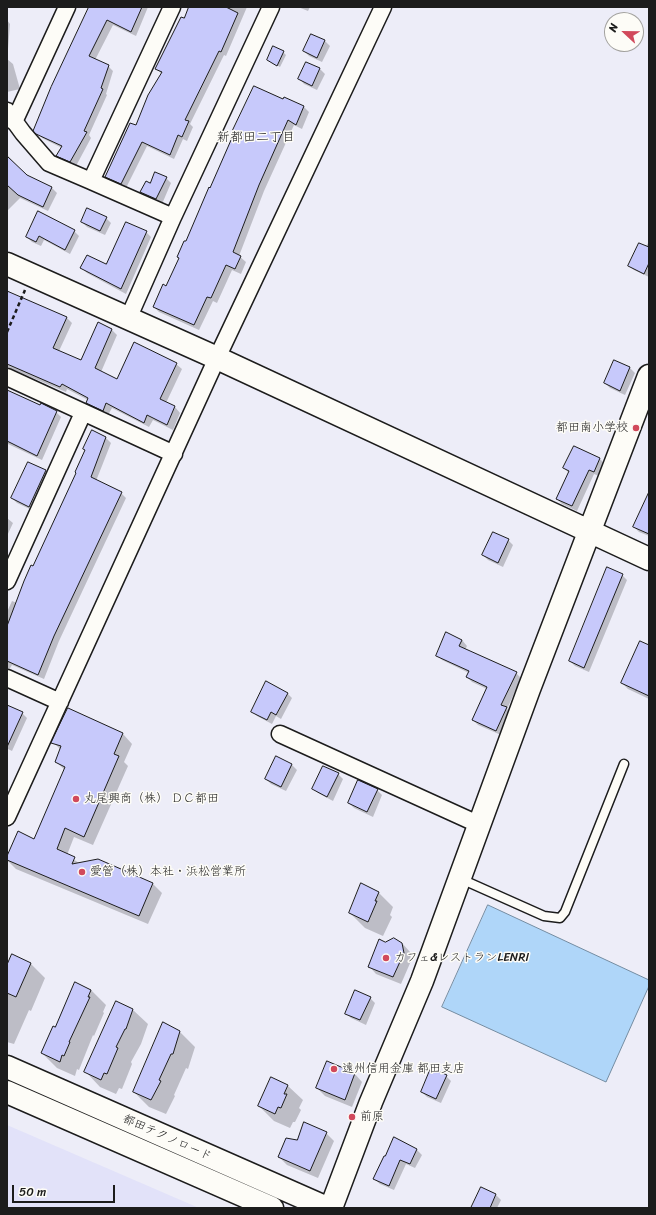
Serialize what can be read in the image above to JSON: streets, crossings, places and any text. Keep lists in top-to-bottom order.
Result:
{
  "streets": {
    "street": ["都田テクノロード"]
  },
  "districts": ["新都田二丁目"],
  "places": [
    "都田南小学校",
    "丸尾興商（株） ＤＣ都田",
    "愛管（株）本社・浜松営業所",
    "カフェ&レストランLENRI",
    "遠州信用金庫 都田支店",
    "前原"
  ],
  "scale_bar": "50 m",
  "north": "left"
}
